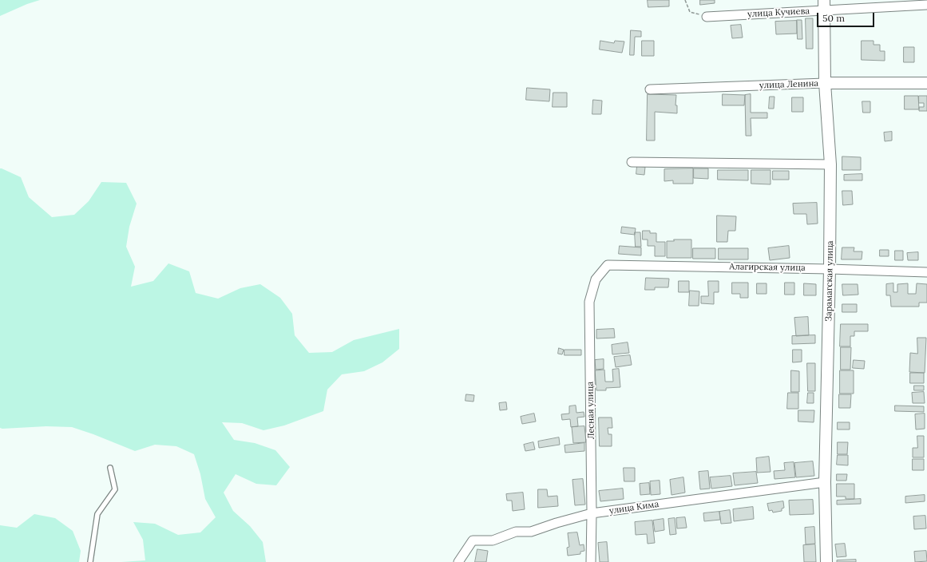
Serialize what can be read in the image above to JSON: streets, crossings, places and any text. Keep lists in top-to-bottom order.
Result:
{
  "streets": {
    "street": [
      "улица Кучиева",
      "улица Ленина",
      "Алагирская улица",
      "Зарамагская улица",
      "Лесная улица",
      "улица Кима"
    ]
  },
  "crossings": [
    ["улица Кучиева", "Зарамагская улица"],
    ["улица Ленина", "Зарамагская улица"],
    ["Алагирская улица", "Зарамагская улица"],
    ["Алагирская улица", "Лесная улица"],
    ["Зарамагская улица", "улица Кима"],
    ["Лесная улица", "улица Кима"]
  ],
  "scale_bar": "50 m"
}
